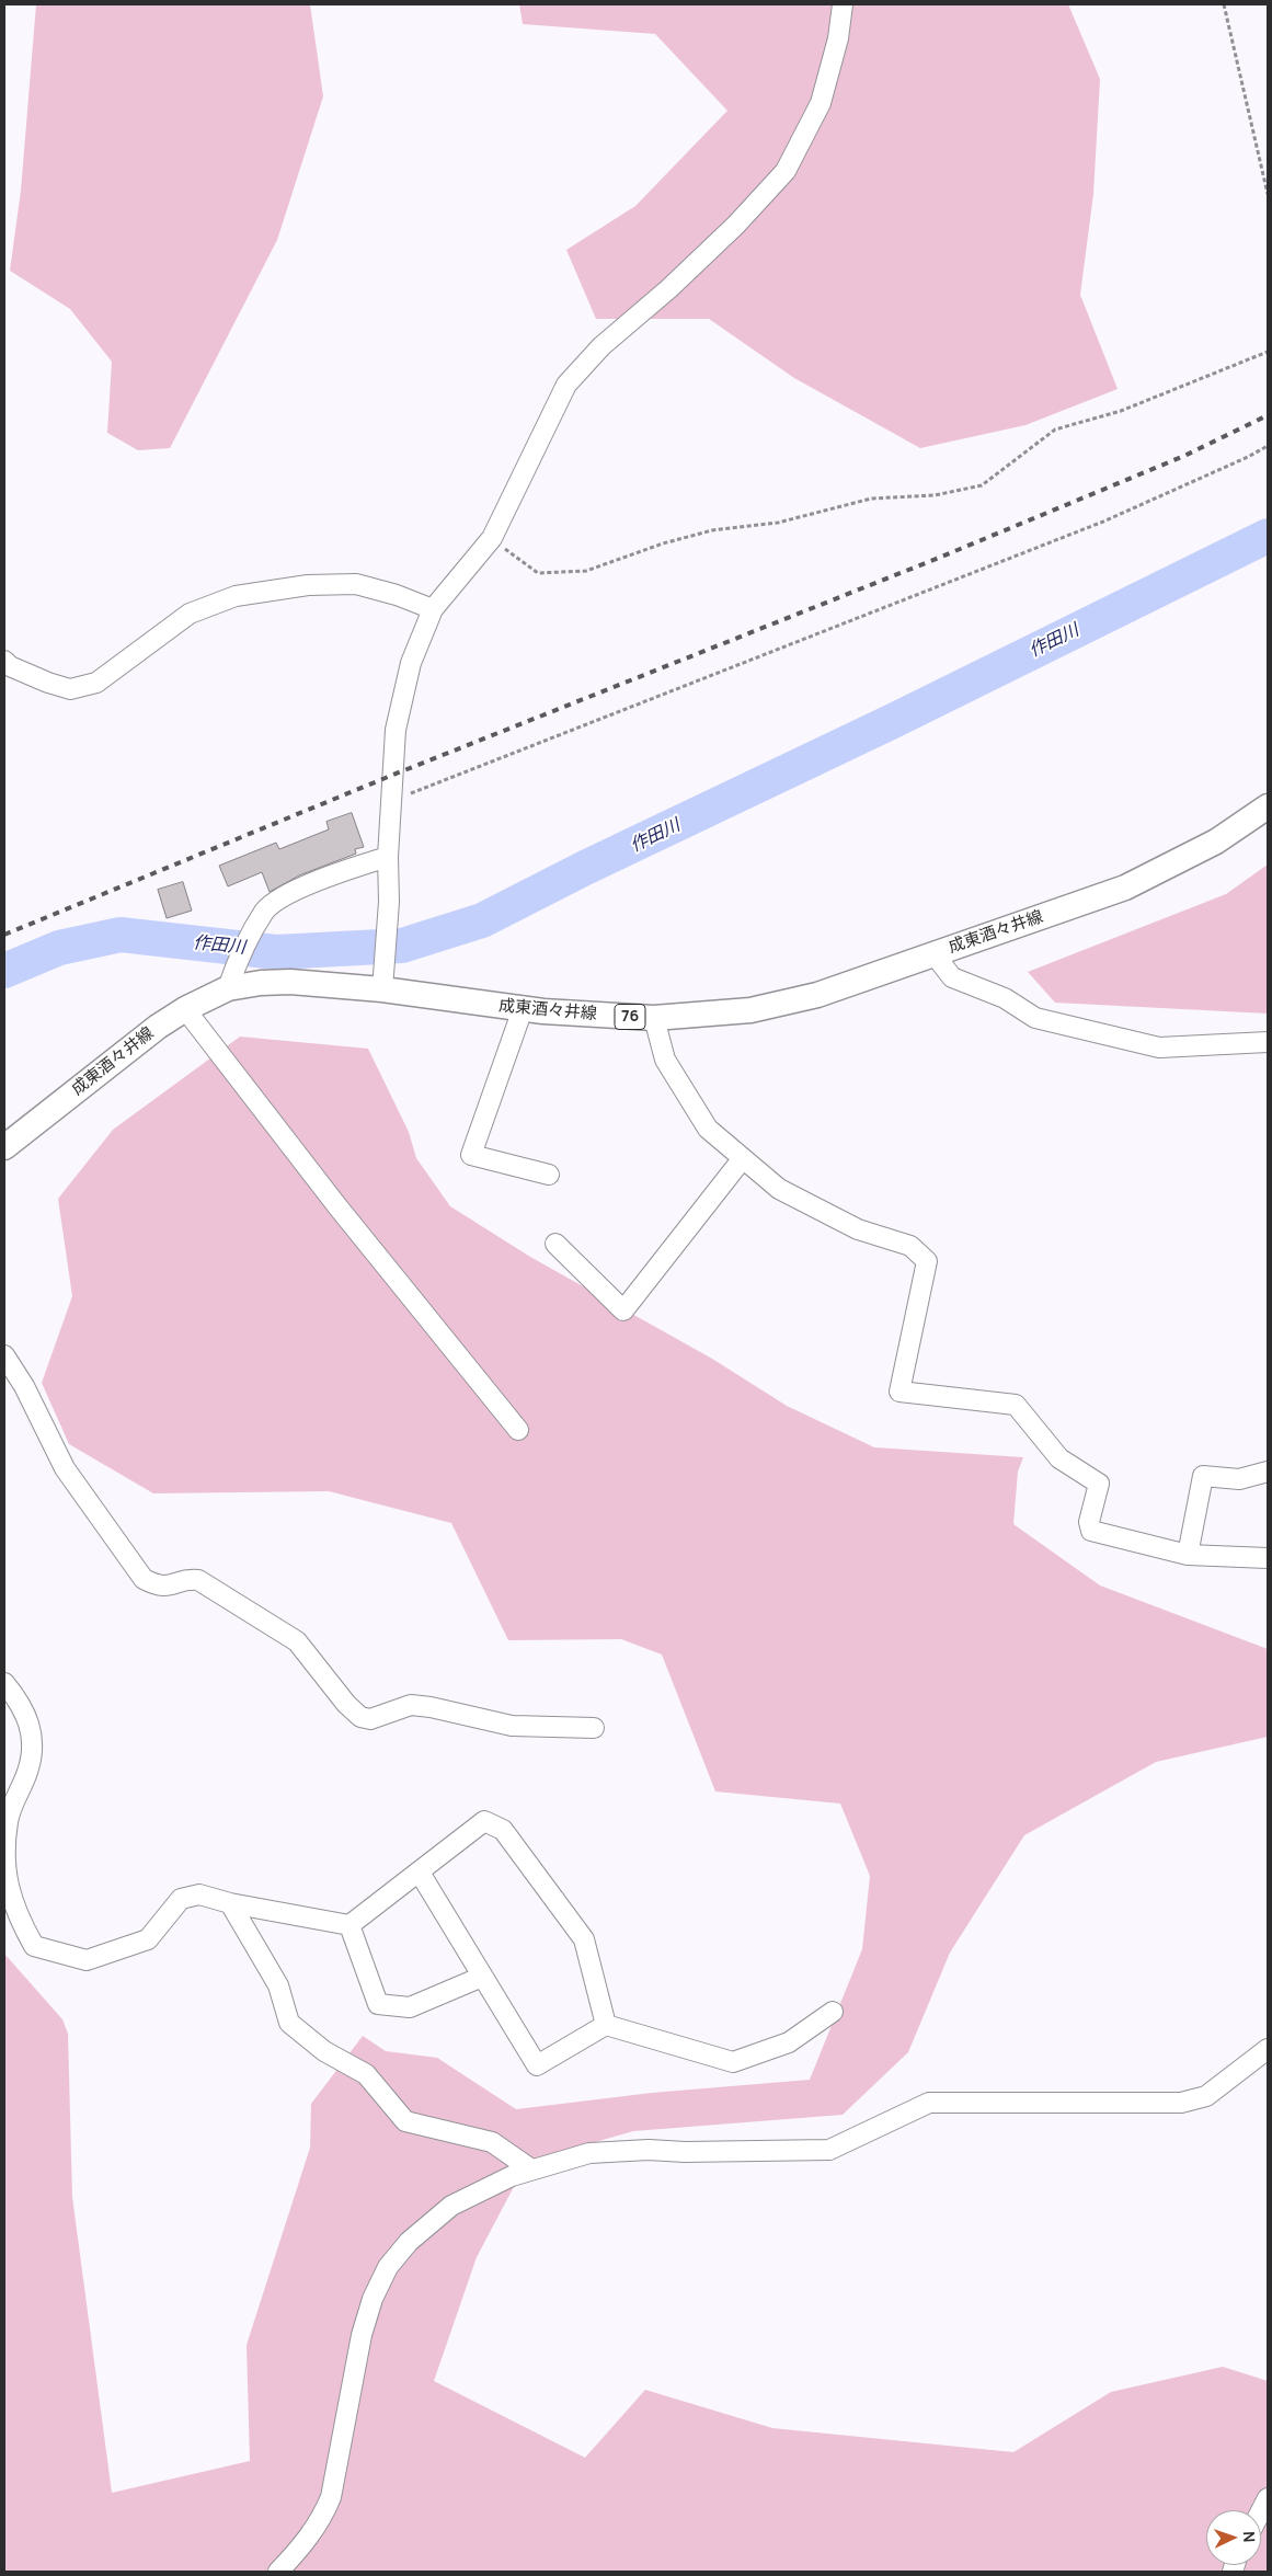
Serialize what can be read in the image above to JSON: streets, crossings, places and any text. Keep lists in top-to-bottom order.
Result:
{
  "streets": {
    "main road": ["成東酒々井線", "76"]
  },
  "water": ["作田川"],
  "north": "right"
}
